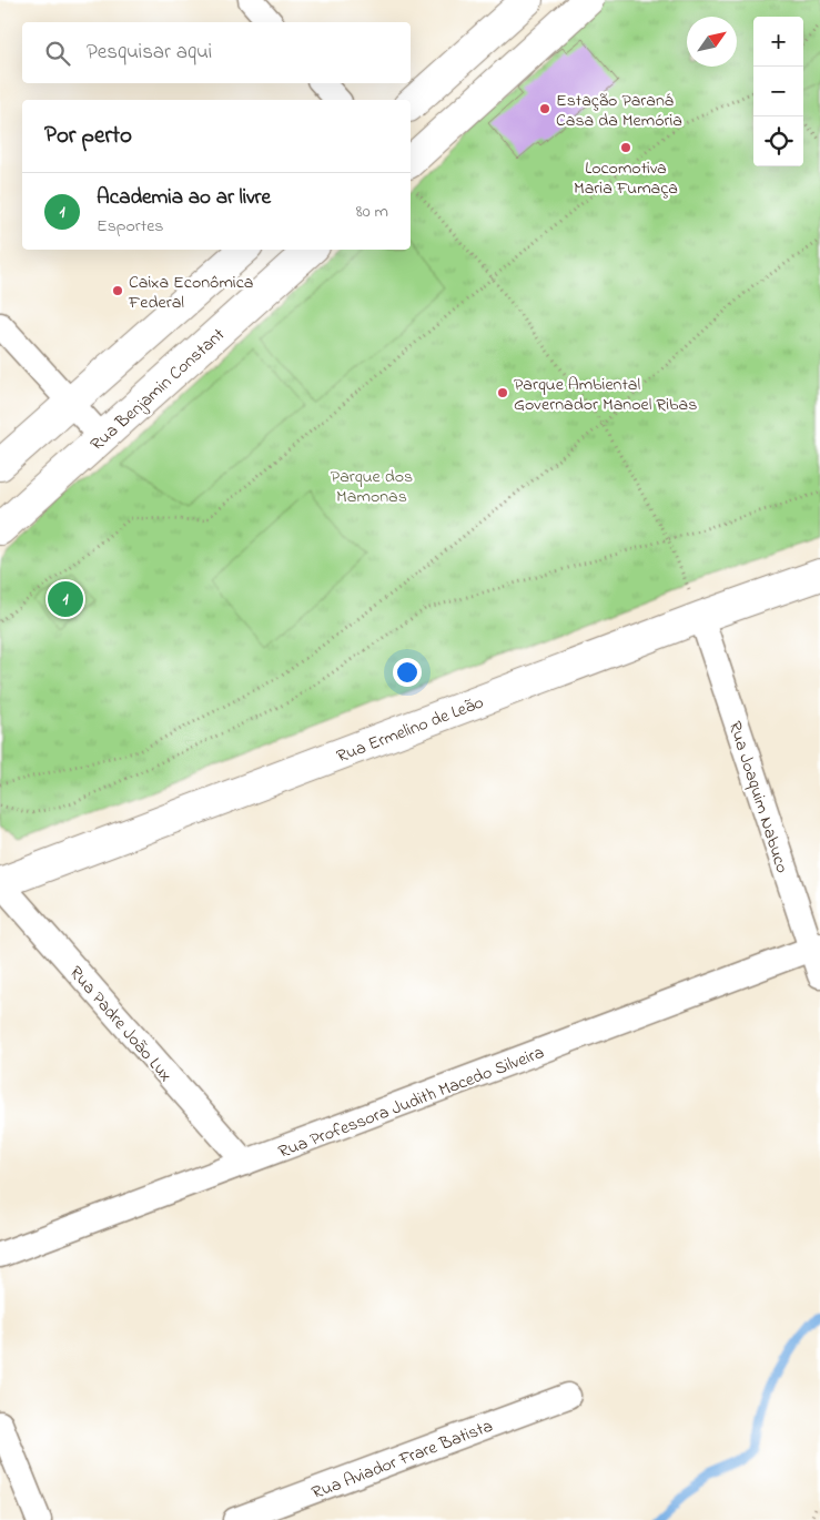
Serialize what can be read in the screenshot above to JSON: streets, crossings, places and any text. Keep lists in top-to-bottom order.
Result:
{
  "streets": {
    "main road": ["Rua Benjamin Constant", "Rua Ermelino de Leão"],
    "street": [
      "Rua Joaquim Nabuco",
      "Rua Padre João Lux",
      "Rua Professora Judith Macedo Silveira",
      "Rua Aviador Frare Batista"
    ]
  },
  "crossings": [
    ["Rua Ermelino de Leão", "Rua Joaquim Nabuco"],
    ["Rua Ermelino de Leão", "Rua Padre João Lux"],
    ["Rua Joaquim Nabuco", "Rua Professora Judith Macedo Silveira"],
    ["Rua Padre João Lux", "Rua Professora Judith Macedo Silveira"]
  ],
  "parks": ["Parque dos Mamonas"],
  "places": [
    "Estação Paraná Casa da Memória",
    "Locomotiva Maria Fumaça",
    "Caixa Econômica Federal",
    "Parque Ambiental Governador Manoel Ribas"
  ],
  "north": "top right",
  "page": {
    "map_buttons": ["+", "−"],
    "search": "Pesquisar aqui",
    "heading": "Por perto",
    "list": [
      {
        "mark": "1",
        "name": "Academia ao ar livre",
        "note": "Esportes",
        "value": "80 m"
      }
    ],
    "pins": "1"
  }
}
